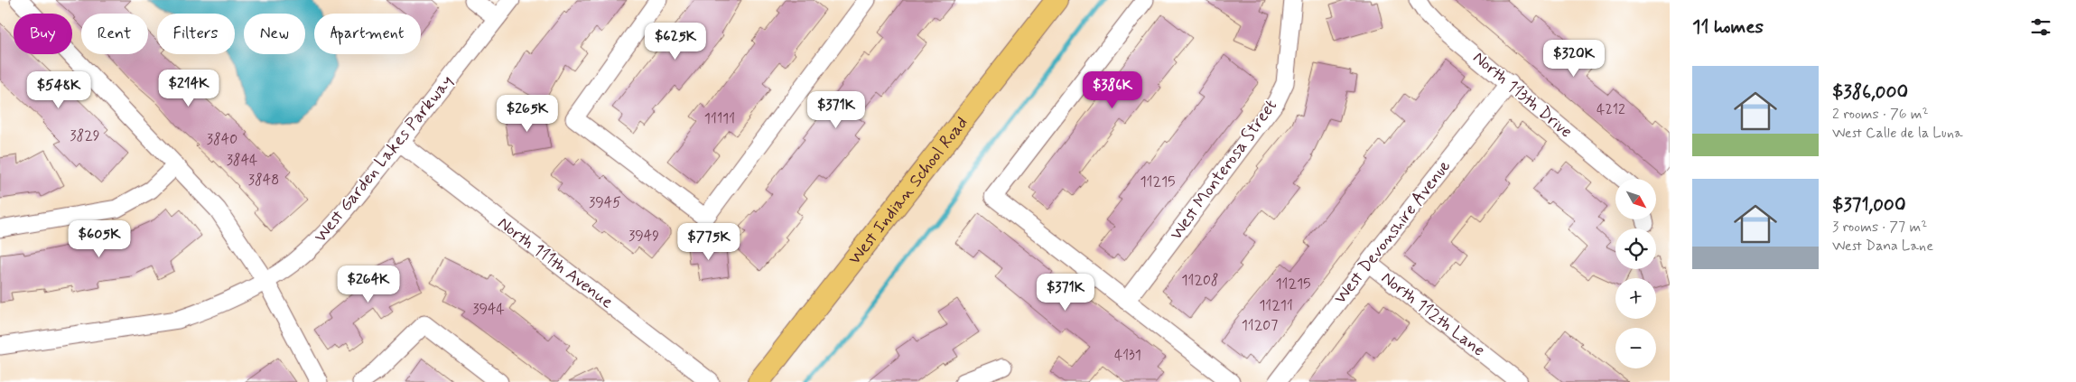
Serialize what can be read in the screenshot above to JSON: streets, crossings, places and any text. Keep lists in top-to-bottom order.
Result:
{
  "streets": {
    "main road": ["West Indian School Road"],
    "street": [
      "North 113th Drive",
      "West Garden Lakes Parkway",
      "West Monterosa Street",
      "West Devonshire Avenue",
      "North 111th Avenue",
      "North 112th Lane"
    ]
  },
  "crossings": [
    ["North 113th Drive", "West Devonshire Avenue"],
    ["West Garden Lakes Parkway", "North 111th Avenue"],
    ["West Devonshire Avenue", "North 112th Lane"]
  ],
  "house_numbers": [
    "4212",
    "11111",
    "3829",
    "3840",
    "3844",
    "3848",
    "11215",
    "3945",
    "3949",
    "11208",
    "11215",
    "11211",
    "3944",
    "11207",
    "4131"
  ],
  "north": "bottom right",
  "page": {
    "heading": "11 homes",
    "chip": [
      "Buy",
      "Rent",
      "Filters",
      "New",
      "Apartment"
    ],
    "price": [
      "$625K",
      "$320K",
      "$214K",
      "$548K",
      "$386K",
      "$371K",
      "$265K",
      "$605K",
      "$775K",
      "$264K",
      "$371K"
    ],
    "list": [
      {
        "name": "$386,000",
        "note": "2 rooms · 76 m² · West Calle de la Luna"
      },
      {
        "name": "$371,000",
        "note": "3 rooms · 77 m² · West Dana Lane"
      }
    ],
    "map_buttons": ["+", "−"]
  }
}
